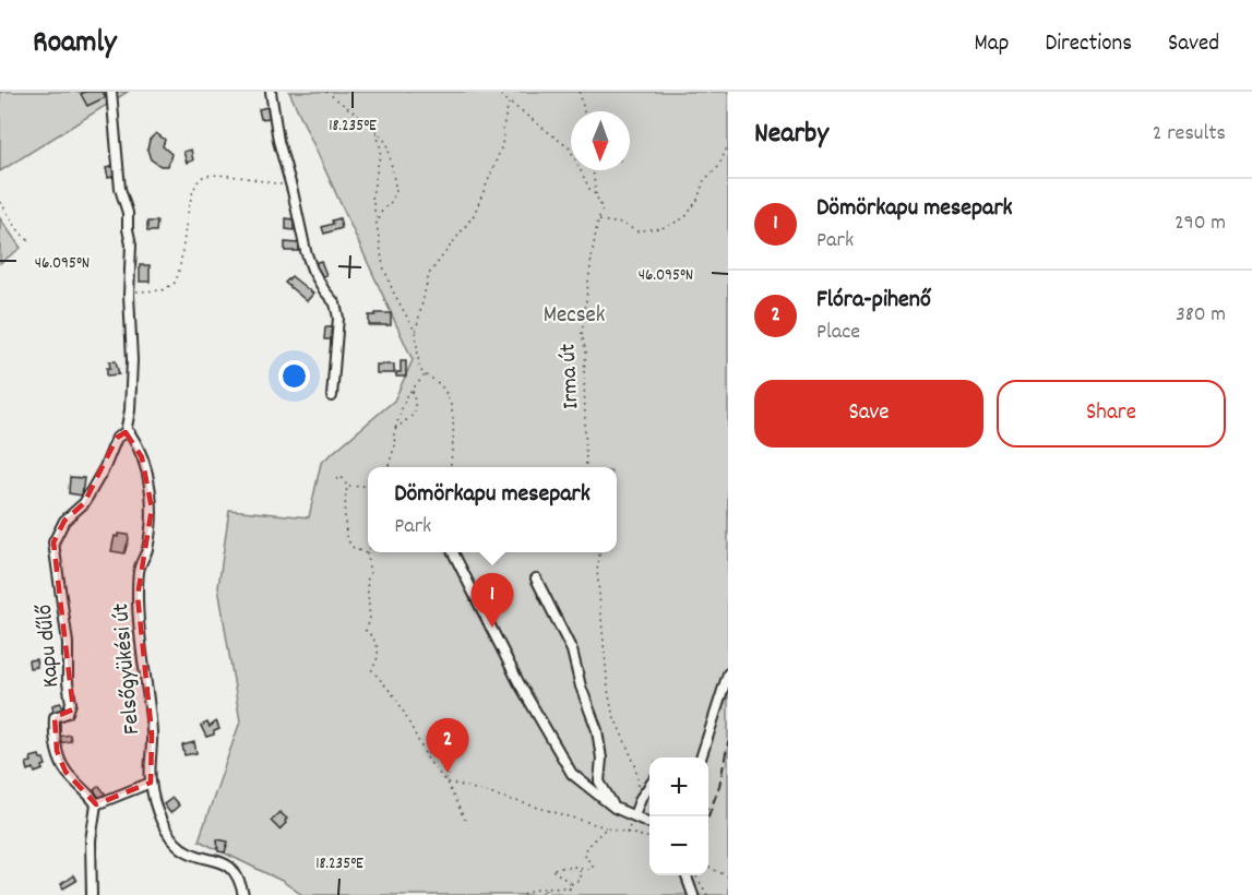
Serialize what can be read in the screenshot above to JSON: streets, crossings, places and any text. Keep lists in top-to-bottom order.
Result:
{
  "streets": {
    "street": ["Kapu dűlő", "Felsőgyükési út"],
    "path": ["Irma út"]
  },
  "crossings": [
    ["Kapu dűlő", "Felsőgyükési út"]
  ],
  "parks": ["Mecsek"],
  "north": "bottom",
  "page": {
    "header": "Roamly",
    "nav": ["Map", "Directions", "Saved"],
    "heading": ["Nearby", "2 results"],
    "list": [
      {
        "mark": "1",
        "name": "Dömörkapu mesepark",
        "note": "Park",
        "value": "290 m"
      },
      {
        "mark": "2",
        "name": "Flóra-pihenő",
        "note": "Place",
        "value": "380 m"
      }
    ],
    "buttons": ["Save", "Share"],
    "popup": ["Dömörkapu mesepark", "Park"],
    "pins": ["1", "2"],
    "map_buttons": ["+", "−"]
  },
  "coordinates": ["18.235°E", "46.095°N"]
}
